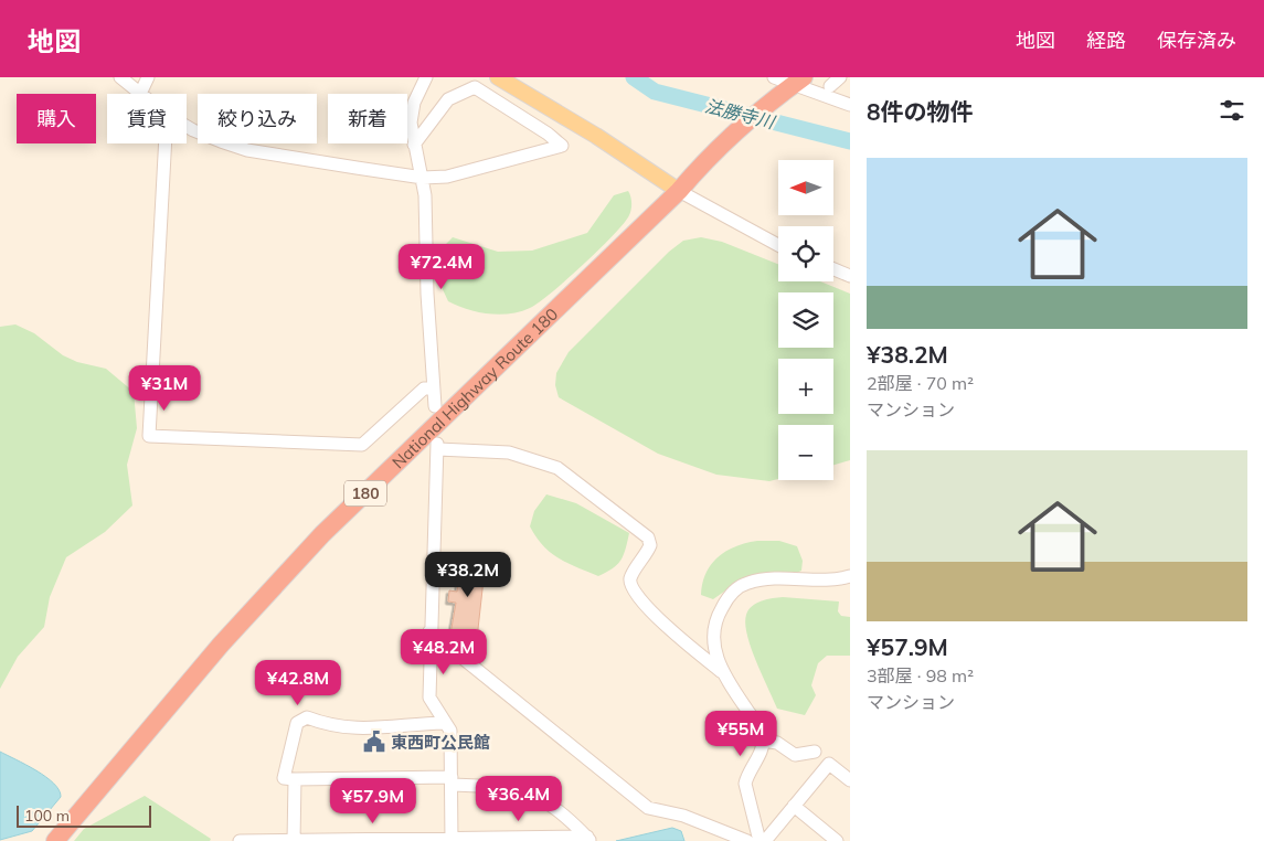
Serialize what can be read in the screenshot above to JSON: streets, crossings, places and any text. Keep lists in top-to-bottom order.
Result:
{
  "streets": {
    "highway": ["National Highway Route 180", "180"]
  },
  "water": ["法勝寺川"],
  "places": {
    "public building": ["東西町公民館"]
  },
  "scale_bar": "100 m",
  "north": "left",
  "page": {
    "header": "地図",
    "nav": ["地図", "経路", "保存済み"],
    "heading": "8件の物件",
    "chip": [
      "購入",
      "賃貸",
      "絞り込み",
      "新着"
    ],
    "list": [
      {
        "name": "¥38.2M",
        "note": "2部屋 · 70 m² · マンション"
      },
      {
        "name": "¥57.9M",
        "note": "3部屋 · 98 m² · マンション"
      }
    ],
    "map_buttons": ["+", "−"],
    "price": [
      "¥72.4M",
      "¥31M",
      "¥38.2M",
      "¥48.2M",
      "¥42.8M",
      "¥55M",
      "¥36.4M",
      "¥57.9M"
    ],
    "scale": "100 m"
  }
}
